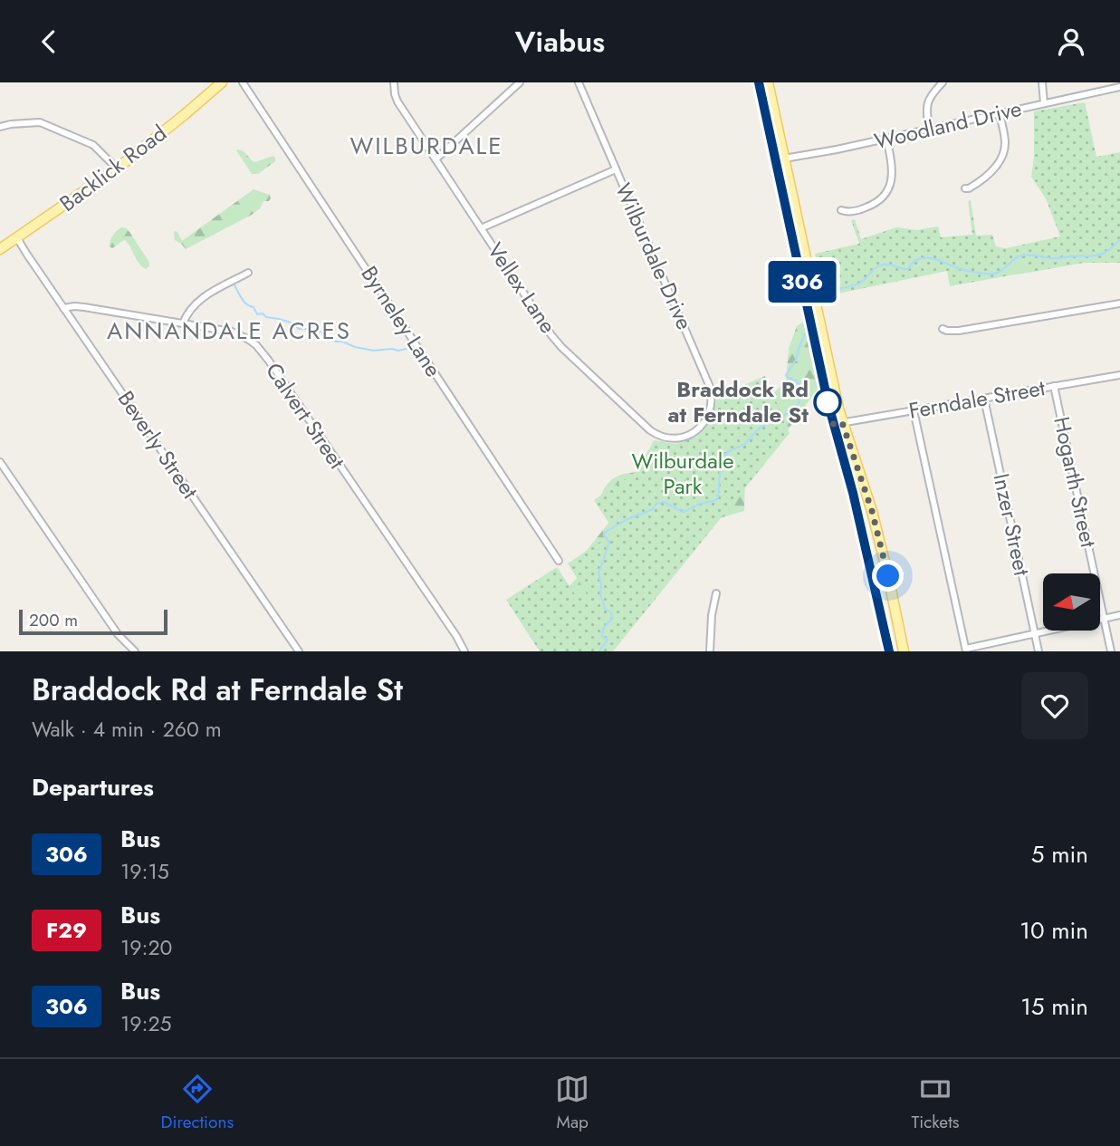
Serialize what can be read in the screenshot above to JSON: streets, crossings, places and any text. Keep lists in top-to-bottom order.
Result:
{
  "streets": {
    "main road": ["Backlick Road"],
    "street": [
      "Woodland Drive",
      "Wilburdale Drive",
      "Vellex Lane",
      "Byrneley Lane",
      "Ferndale Street",
      "Calvert Street",
      "Beverly Street",
      "Hogarth Street",
      "Inzer Street"
    ]
  },
  "crossings": [
    ["Backlick Road", "Beverly Street"],
    ["Wilburdale Drive", "Vellex Lane"],
    ["Ferndale Street", "Hogarth Street"],
    ["Ferndale Street", "Inzer Street"],
    ["Calvert Street", "Beverly Street"]
  ],
  "districts": ["WILBURDALE", "ANNANDALE ACRES"],
  "parks": ["Wilburdale Park"],
  "places": ["Braddock Rd at Ferndale St"],
  "lines": ["bus line 306"],
  "scale_bar": "200 m",
  "north": "left",
  "page": {
    "header": "Viabus",
    "on_map": "306",
    "scale": "200 m",
    "heading": [
      ["Braddock Rd at Ferndale St", "Walk · 4 min · 260 m"],
      "Departures"
    ],
    "list": [
      {
        "mark": "306",
        "name": "Bus",
        "note": "19:15",
        "value": "5 min"
      },
      {
        "mark": "F29",
        "name": "Bus",
        "note": "19:20",
        "value": "10 min"
      },
      {
        "mark": "306",
        "name": "Bus",
        "note": "19:25",
        "value": "15 min"
      }
    ],
    "tabs": ["Directions", "Map", "Tickets"]
  }
}
